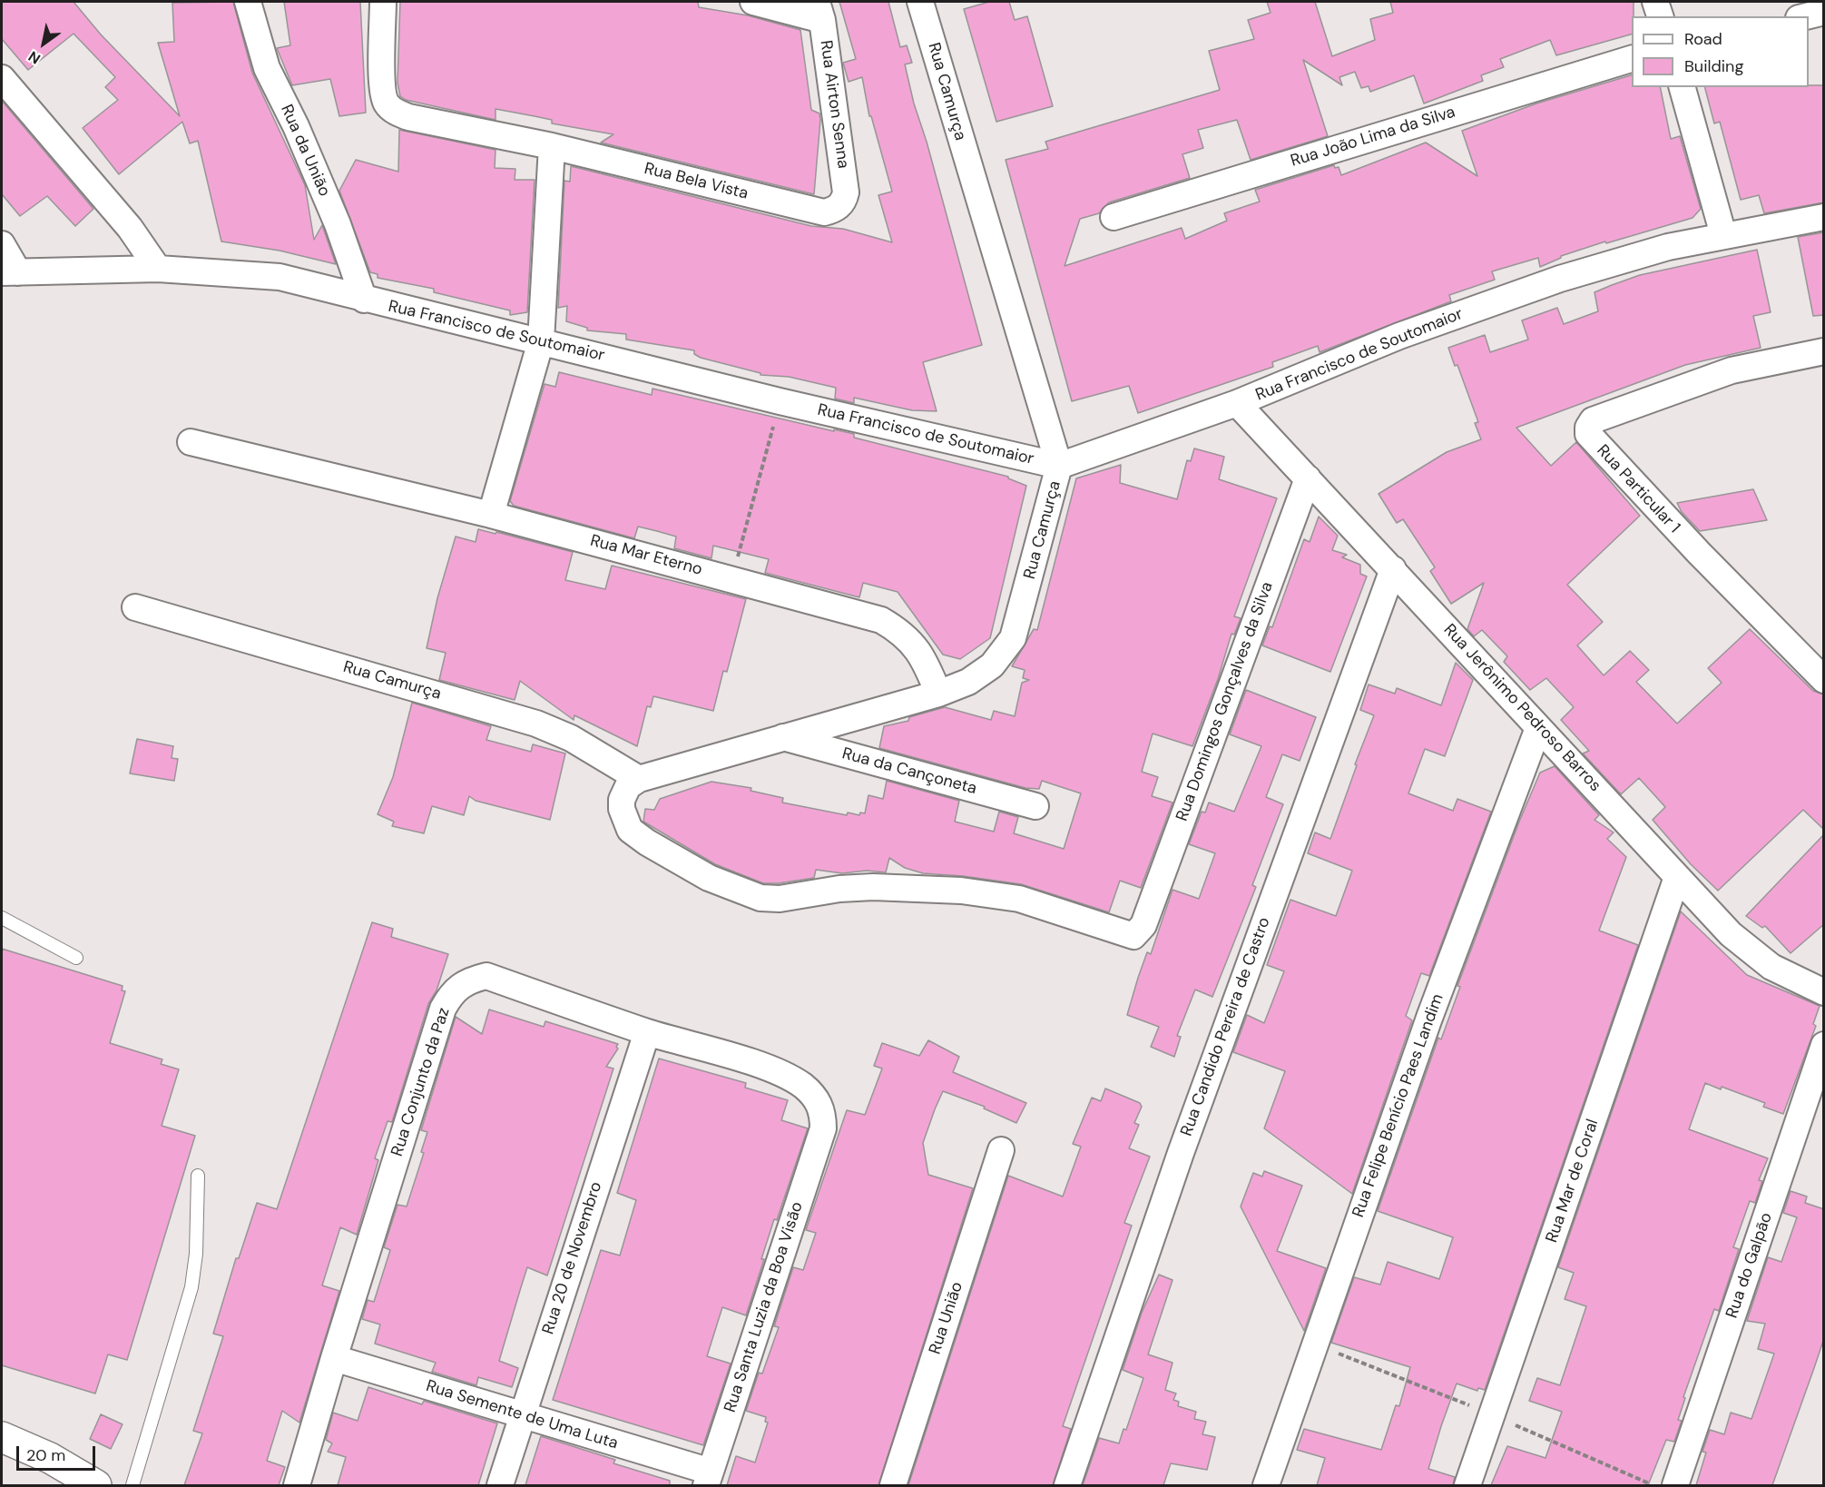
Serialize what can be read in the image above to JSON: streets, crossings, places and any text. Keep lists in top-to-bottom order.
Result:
{
  "streets": {
    "street": [
      "Rua Camurça",
      "Rua Airton Senna",
      "Rua João Lima da Silva",
      "Rua da União",
      "Rua Bela Vista",
      "Rua Francisco de Soutomaior",
      "Rua Particular 1",
      "Rua Mar Eterno",
      "Rua Domingos Gonçalves da Silva",
      "Rua Jerônimo Pedroso Barros",
      "Rua da Cançoneta",
      "Rua Candido Pereira de Castro",
      "Rua Conjunto da Paz",
      "Rua Felipe Benício Paes Landim",
      "Rua Mar de Coral",
      "Rua 20 de Novembro",
      "Rua do Galpão",
      "Rua Santa Luzia da Boa Visão",
      "Rua União",
      "Rua Semente de Uma Luta"
    ]
  },
  "crossings": [
    ["Rua Camurça", "Rua Francisco de Soutomaior"],
    ["Rua Camurça", "Rua Mar Eterno"],
    ["Rua Camurça", "Rua Domingos Gonçalves da Silva"],
    ["Rua Camurça", "Rua da Cançoneta"],
    ["Rua Airton Senna", "Rua Bela Vista"],
    ["Rua da União", "Rua Francisco de Soutomaior"],
    ["Rua Francisco de Soutomaior", "Rua Jerônimo Pedroso Barros"],
    ["Rua Domingos Gonçalves da Silva", "Rua Jerônimo Pedroso Barros"],
    ["Rua Jerônimo Pedroso Barros", "Rua Candido Pereira de Castro"],
    ["Rua Jerônimo Pedroso Barros", "Rua Felipe Benício Paes Landim"],
    ["Rua Jerônimo Pedroso Barros", "Rua Mar de Coral"],
    ["Rua Conjunto da Paz", "Rua 20 de Novembro"],
    ["Rua Conjunto da Paz", "Rua Santa Luzia da Boa Visão"],
    ["Rua Conjunto da Paz", "Rua Semente de Uma Luta"],
    ["Rua 20 de Novembro", "Rua Semente de Uma Luta"],
    ["Rua Santa Luzia da Boa Visão", "Rua Semente de Uma Luta"]
  ],
  "legend": ["Road", "Building"],
  "scale_bar": "20 m",
  "north": "bottom left"
}
